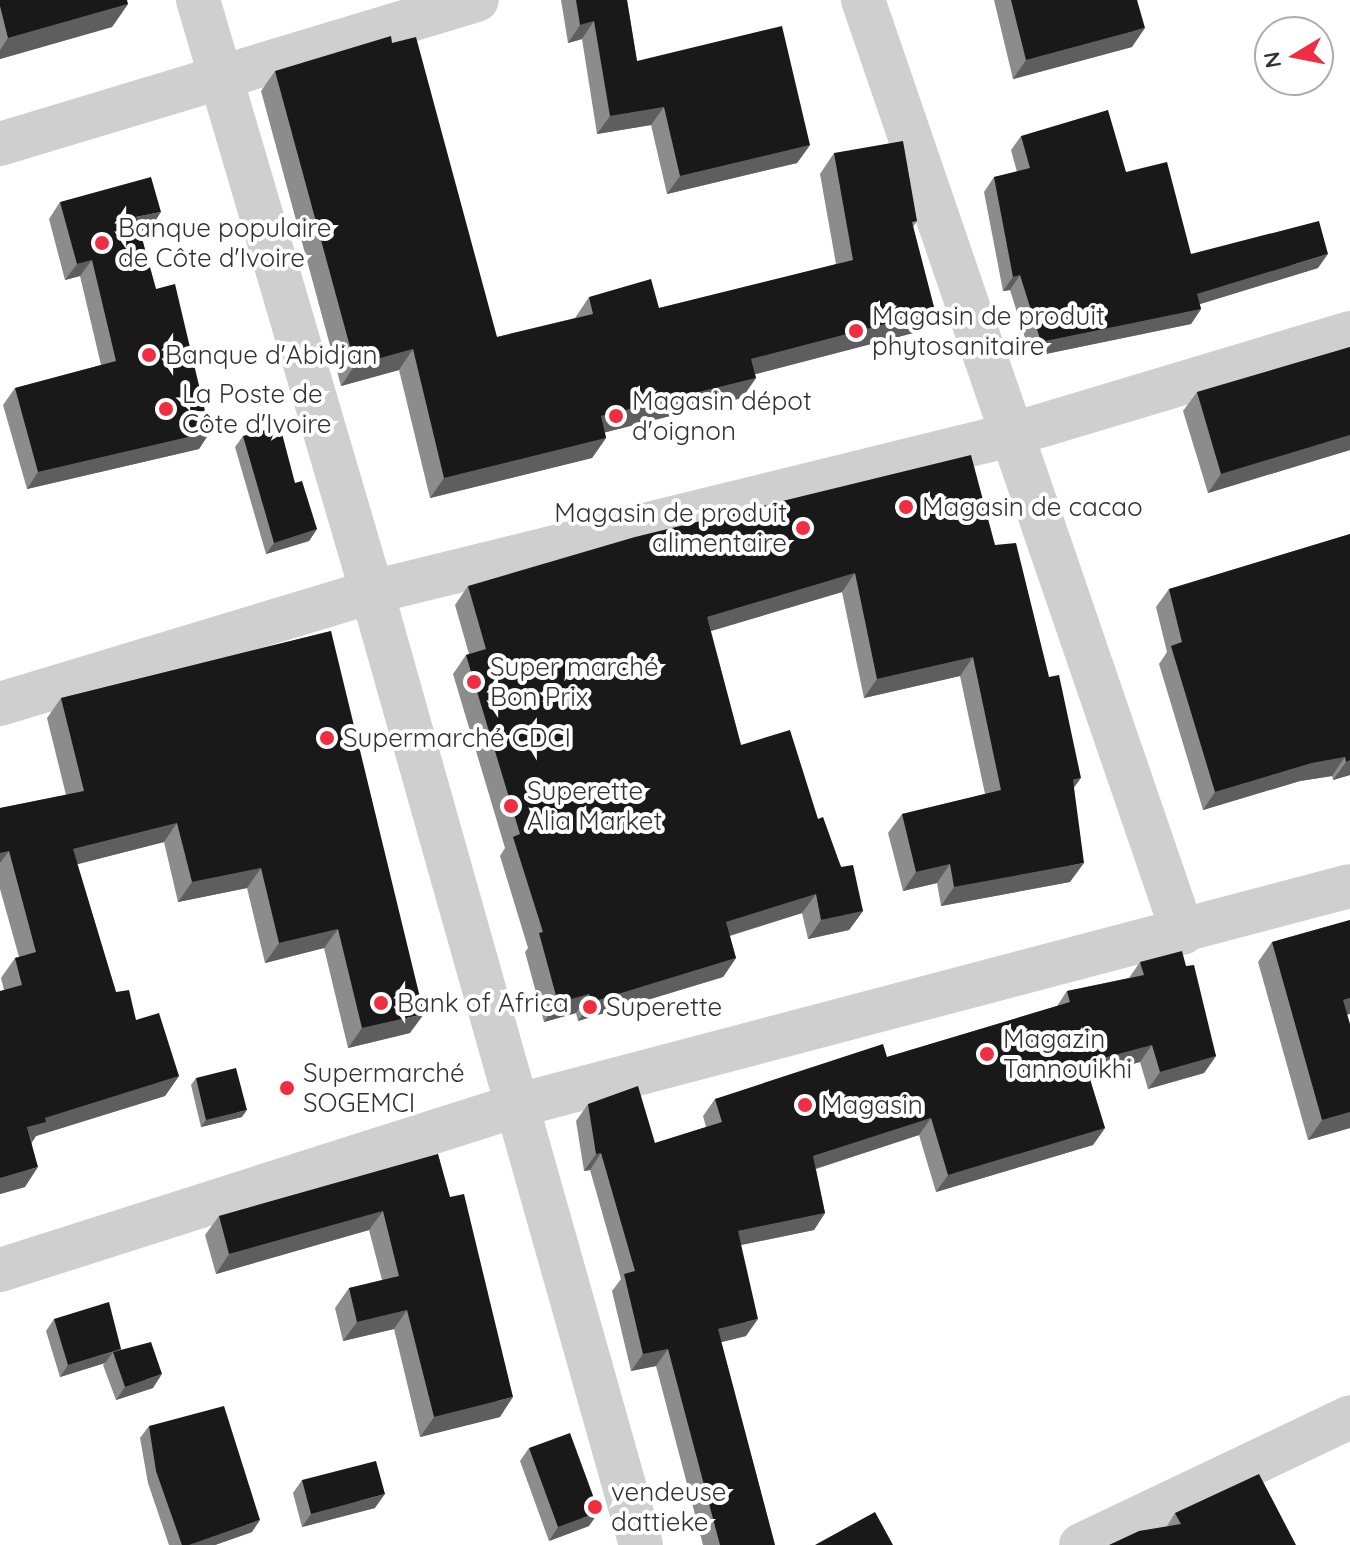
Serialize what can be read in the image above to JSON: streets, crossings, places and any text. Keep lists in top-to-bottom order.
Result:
{
  "places": [
    "Banque populaire de Côte d'Ivoire",
    "Magasin de produit phytosanitaire",
    "Banque d'Abidjan",
    "La Poste de Côte d'Ivoire",
    "Magasin dépot d'oignon",
    "Magasin de cacao",
    "Magasin de produit alimentaire",
    "Super marché Bon Prix",
    "Supermarché CDCI",
    "Superette Alia Market",
    "Bank of Africa",
    "Superette",
    "Magazin Tannouikhi",
    "Supermarché SOGEMCI",
    "Magasin",
    "vendeuse dattieke"
  ],
  "north": "left"
}
